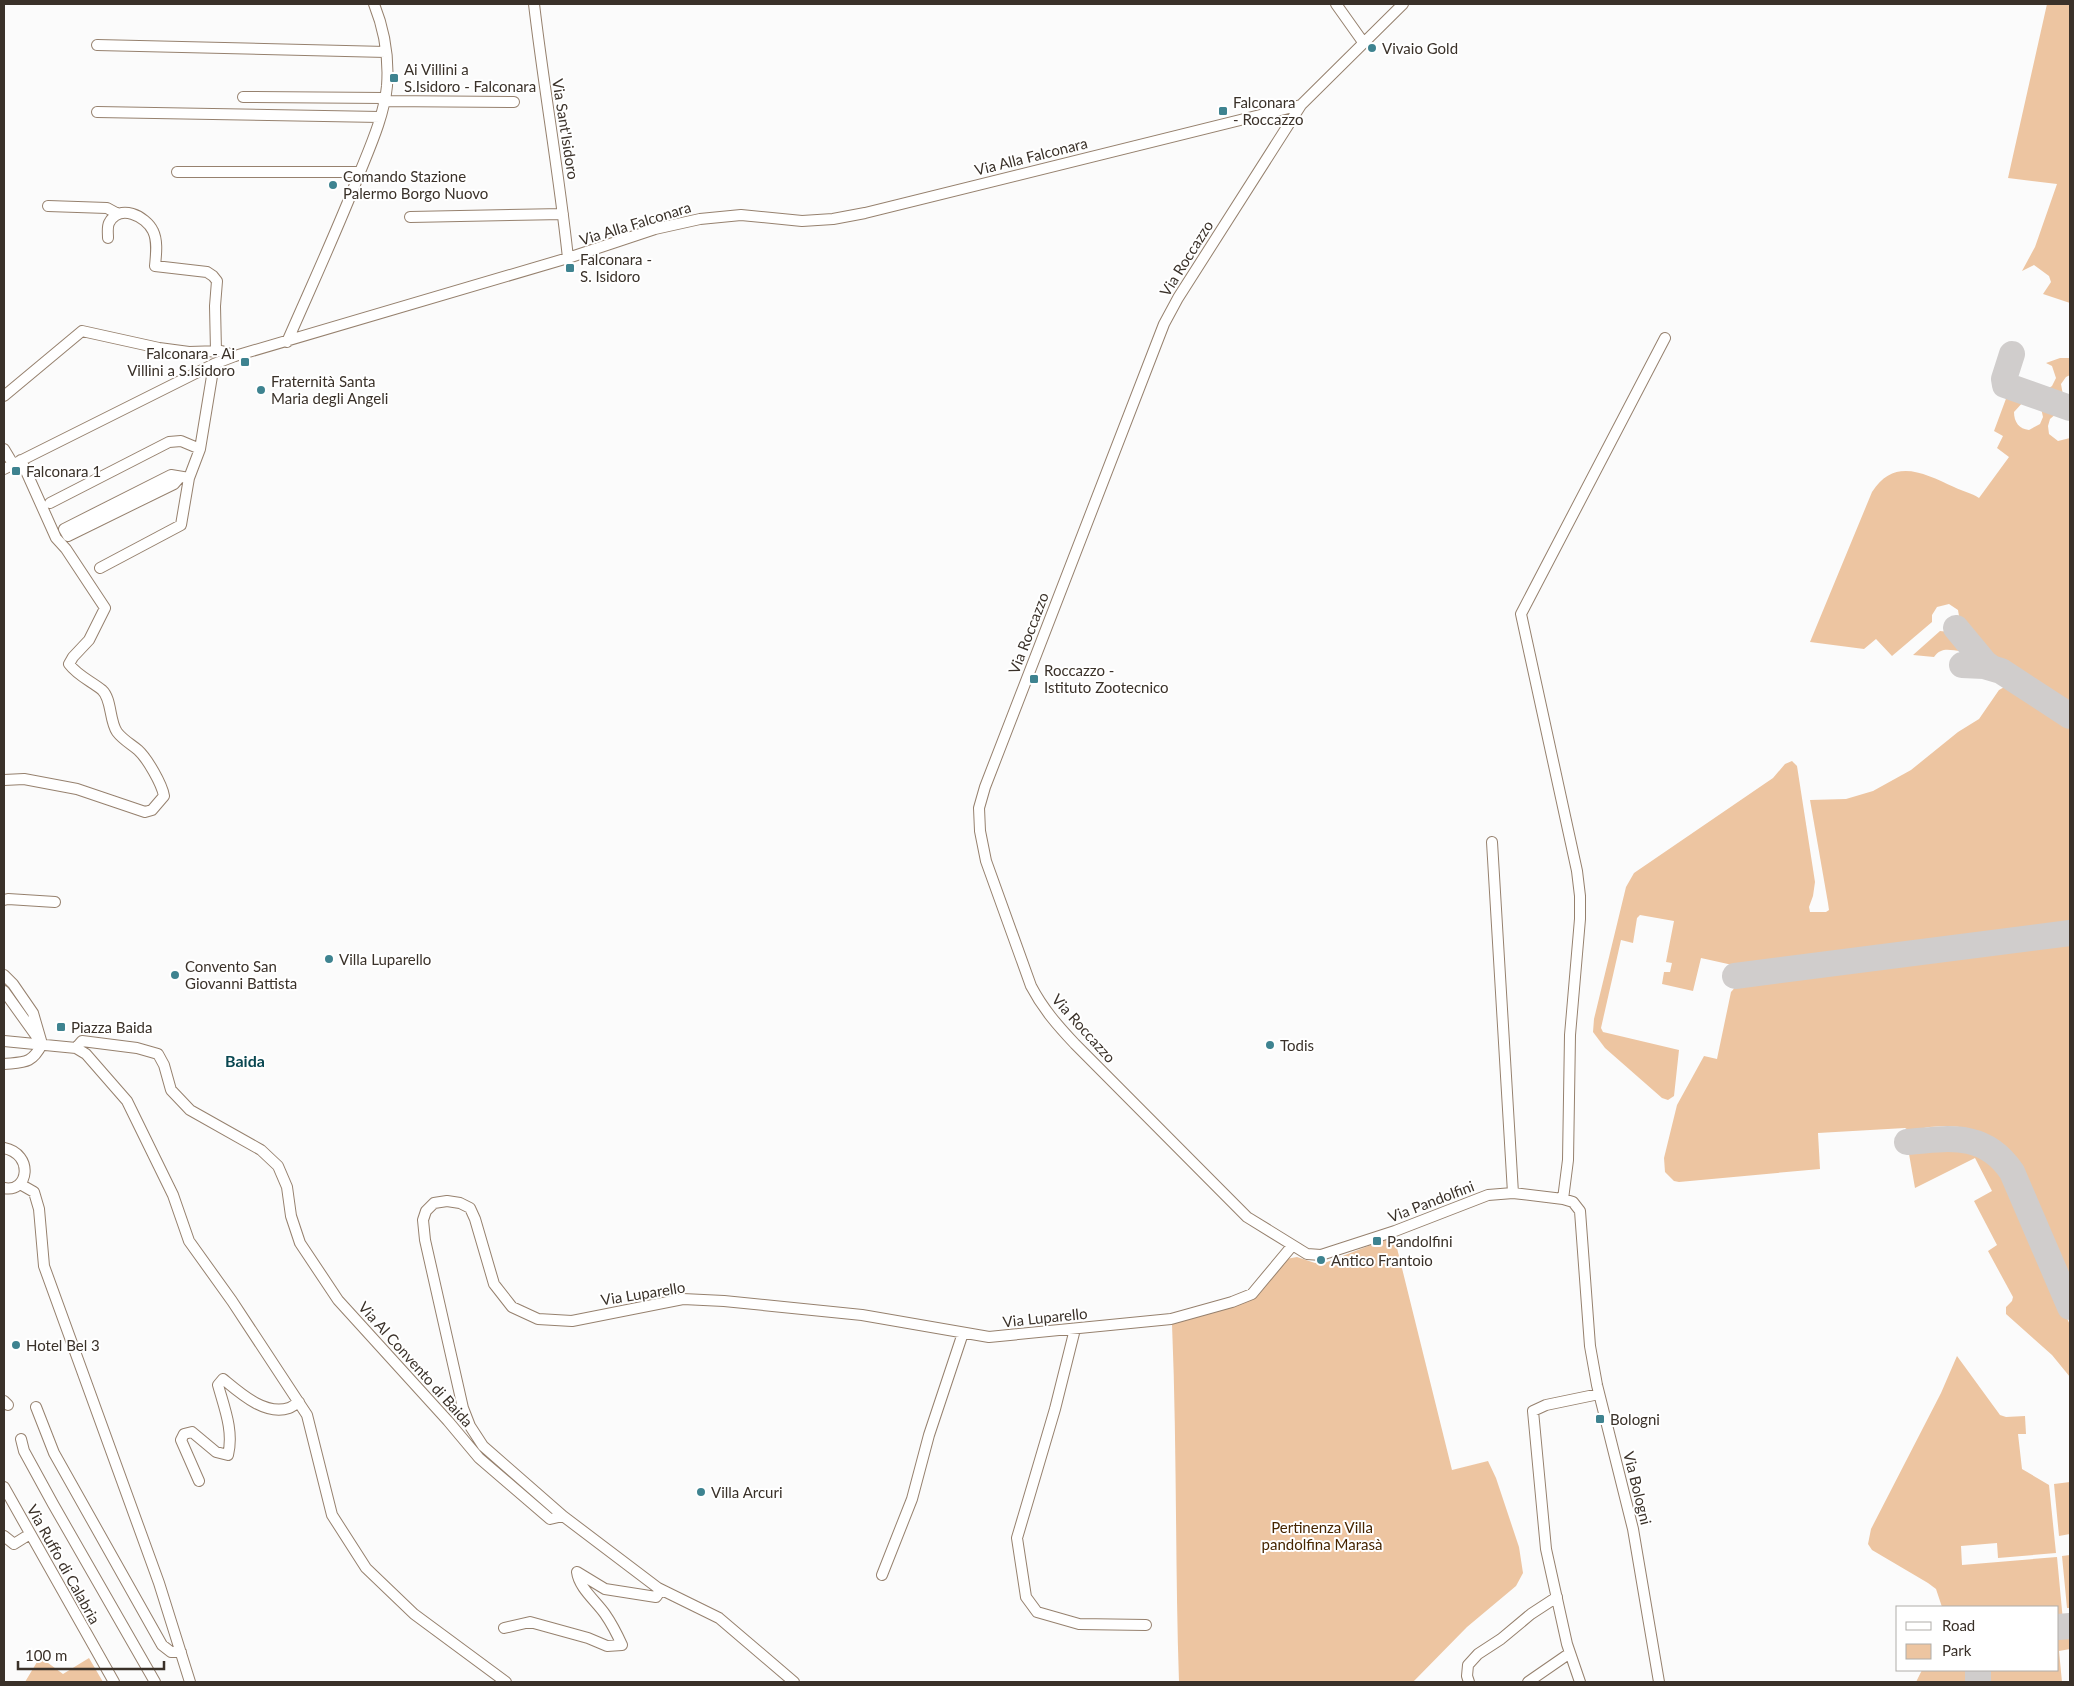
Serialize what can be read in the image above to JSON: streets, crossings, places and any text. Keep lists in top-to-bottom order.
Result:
{
  "streets": {
    "street": [
      "Via Sant'Isidoro",
      "Via Alla Falconara",
      "Via Roccazzo",
      "Via Pandolfini",
      "Via Luparello",
      "Via Al Convento di Baida",
      "Via Bologni",
      "Via Ruffo di Calabria"
    ]
  },
  "crossings": [
    ["Via Sant'Isidoro", "Via Alla Falconara"],
    ["Via Alla Falconara", "Via Roccazzo"],
    ["Via Roccazzo", "Via Pandolfini"],
    ["Via Roccazzo", "Via Luparello"],
    ["Via Pandolfini", "Via Luparello"],
    ["Via Pandolfini", "Via Bologni"],
    ["Via Luparello", "Via Al Convento di Baida"]
  ],
  "districts": ["Baida"],
  "parks": ["Pertinenza Villa pandolfina Marasà"],
  "places": {
    "other": [
      "Vivaio Gold",
      "Comando Stazione Palermo Borgo Nuovo",
      "Fraternità Santa Maria degli Angeli",
      "Villa Luparello",
      "Convento San Giovanni Battista",
      "Todis",
      "Antico Frantoio",
      "Hotel Bel 3",
      "Villa Arcuri"
    ],
    "transit": [
      "Ai Villini a S.Isidoro - Falconara",
      "Falconara - Roccazzo",
      "Falconara - S. Isidoro",
      "Falconara - Ai Villini a S.Isidoro",
      "Falconara 1",
      "Roccazzo - Istituto Zootecnico",
      "Piazza Baida",
      "Pandolfini",
      "Bologni"
    ]
  },
  "legend": ["Road", "Park"],
  "scale_bar": "100 m"
}
